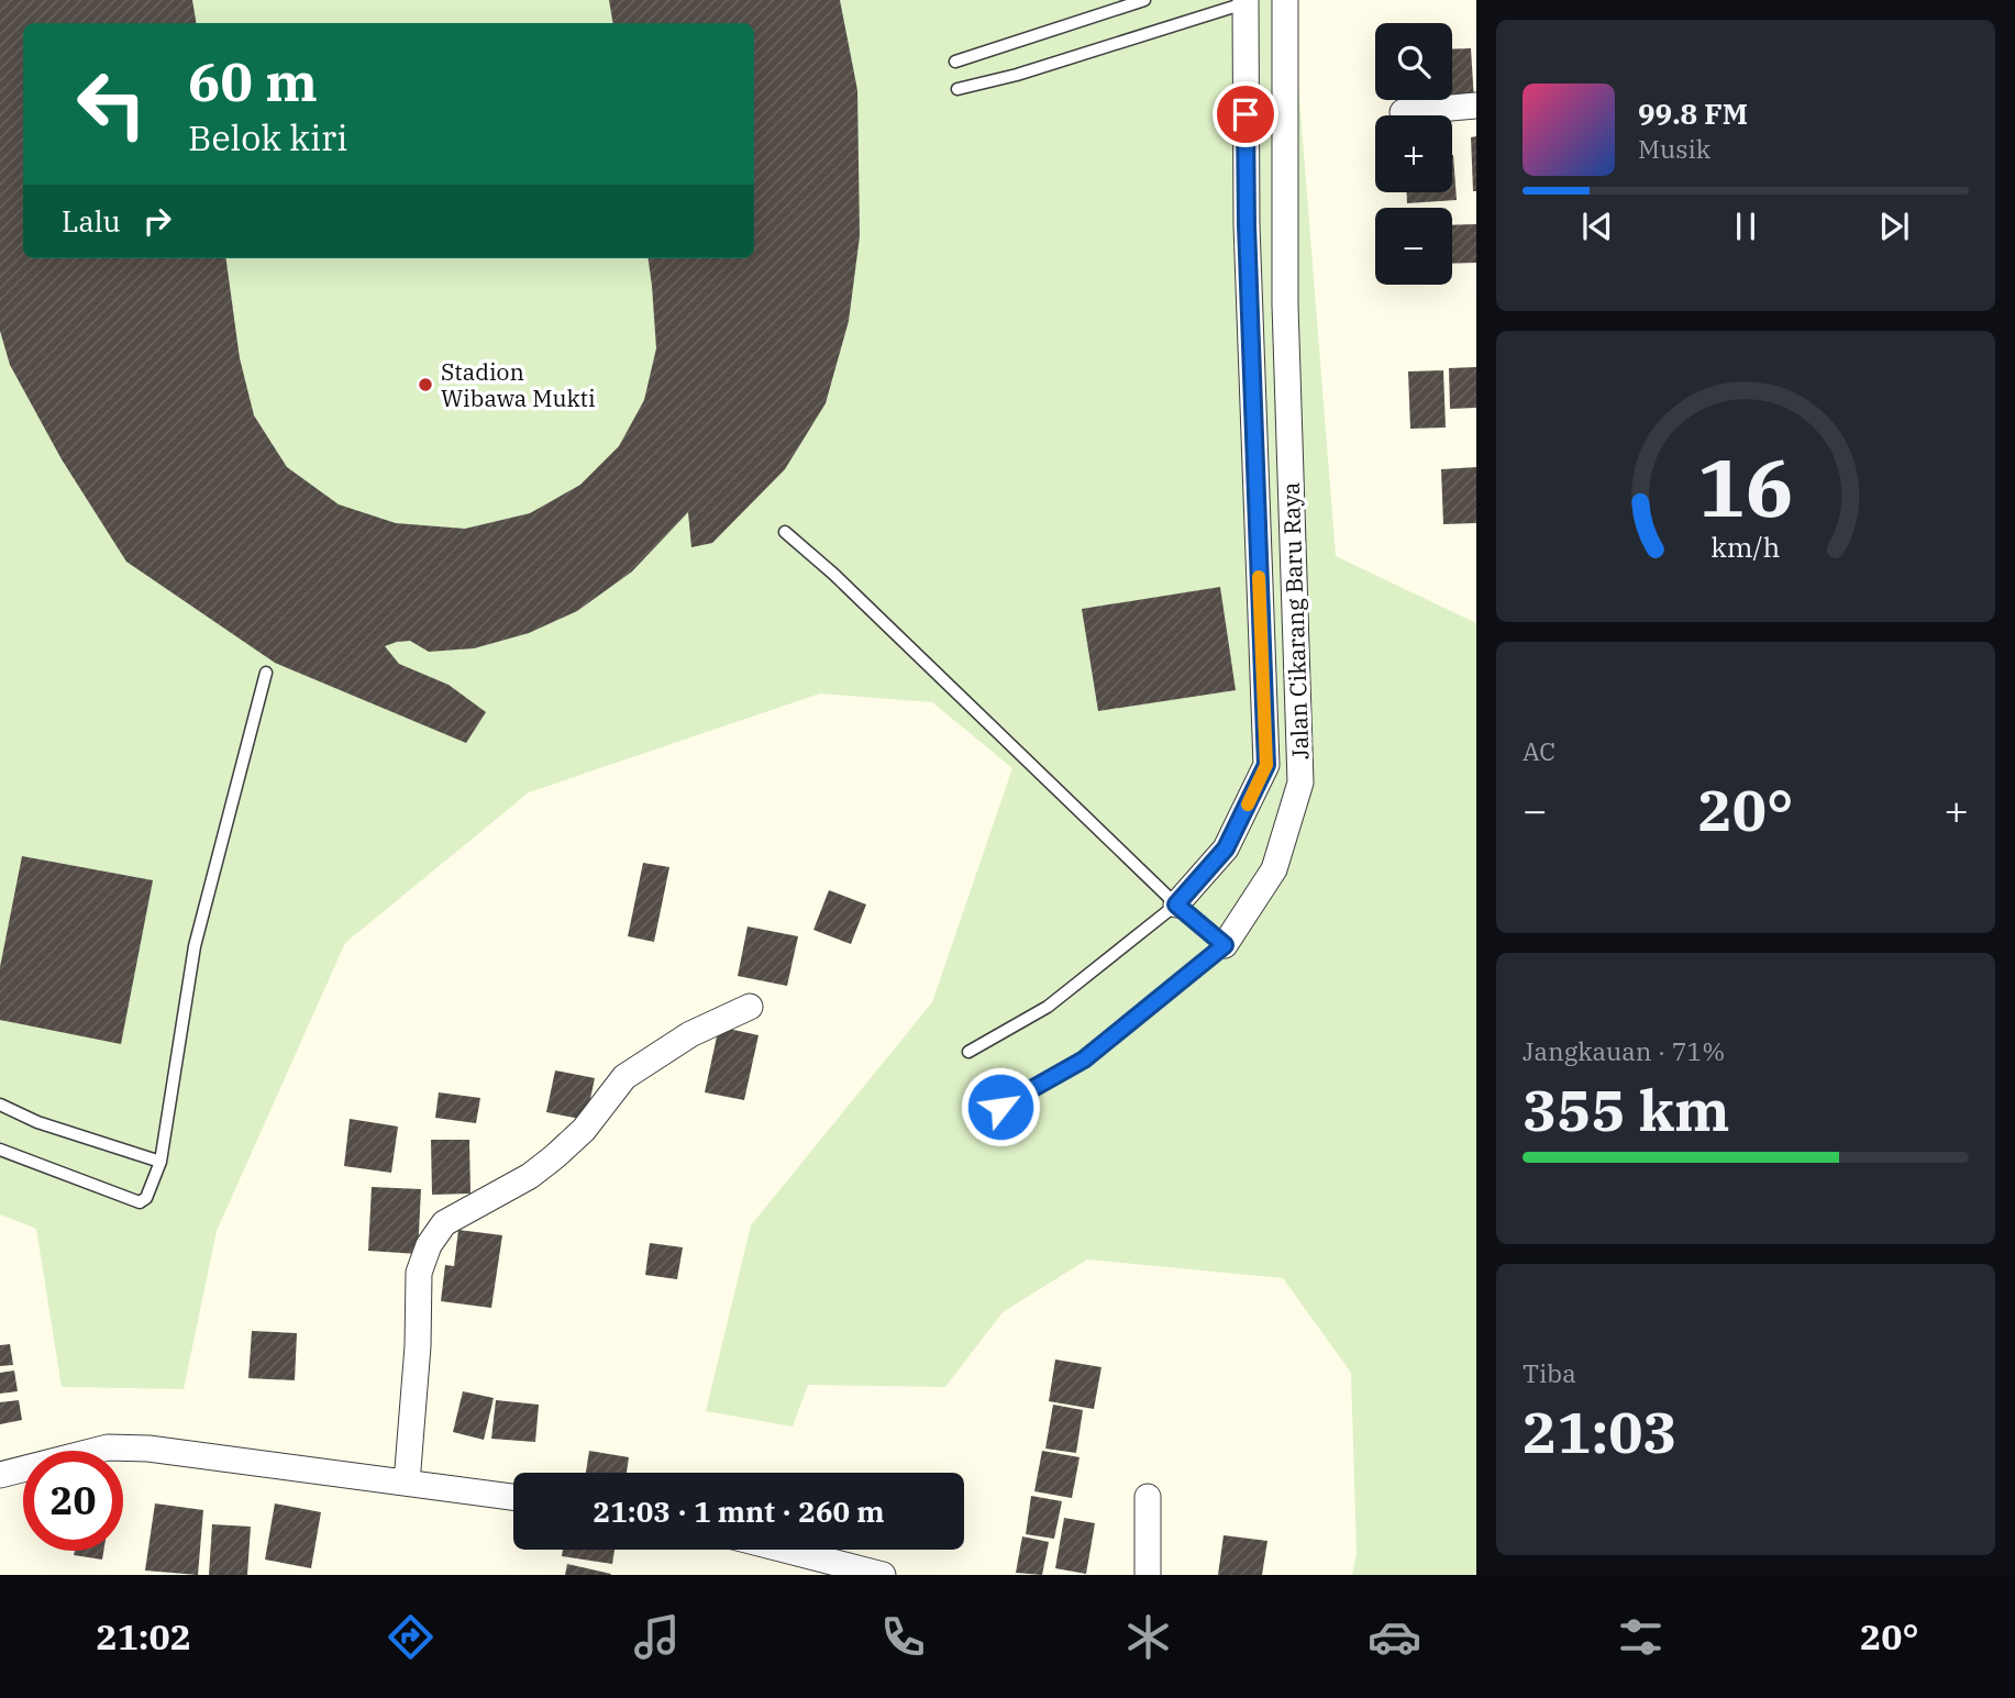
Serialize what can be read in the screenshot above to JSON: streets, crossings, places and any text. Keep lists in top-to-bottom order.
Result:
{
  "streets": {
    "street": ["Jalan Cikarang Baru Raya"]
  },
  "places": ["Stadion Wibawa Mukti"],
  "page": {
    "map_buttons": ["+", "−"],
    "turn": ["60 m", "Belok kiri"],
    "song": ["99.8 FM", "Musik"],
    "then": "Lalu",
    "tile": [
      "AC",
      ["Jangkauan · 71%", "355 km"],
      ["Tiba", "21:03"]
    ],
    "heat": ["−", "20°", "+"],
    "limit": "20",
    "trip": "21:03 · 1 mnt · 260 m",
    "tabs": ["21:02", "20°"],
    "gauge": ["16", "km/h"]
  }
}
